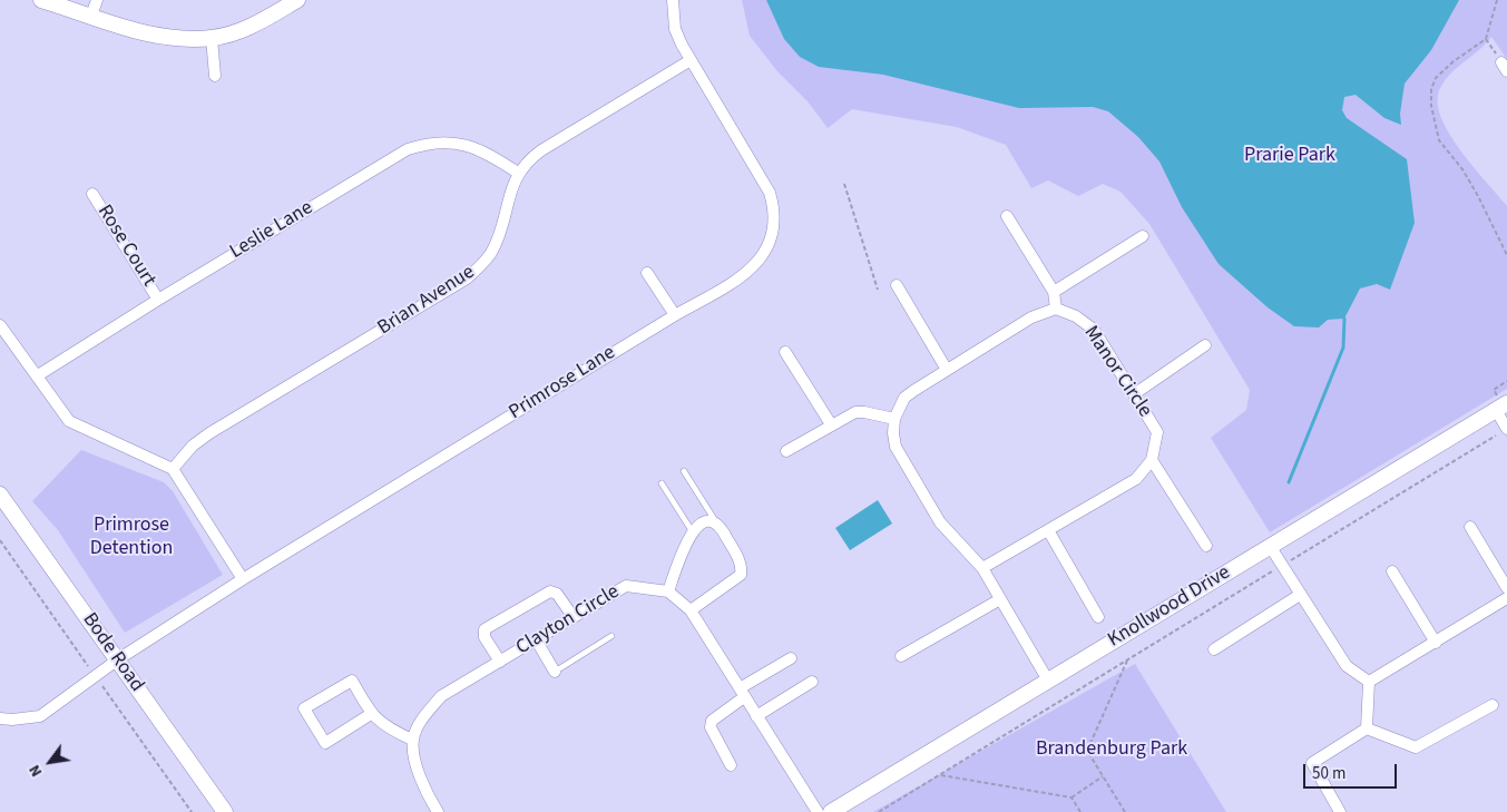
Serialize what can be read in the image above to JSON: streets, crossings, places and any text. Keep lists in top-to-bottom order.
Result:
{
  "streets": {
    "street": [
      "Leslie Lane",
      "Rose Court",
      "Brian Avenue",
      "Manor Circle",
      "Primrose Lane",
      "Knollwood Drive",
      "Clayton Circle",
      "Bode Road"
    ]
  },
  "crossings": [
    ["Leslie Lane", "Rose Court"],
    ["Leslie Lane", "Brian Avenue"],
    ["Primrose Lane", "Bode Road"]
  ],
  "parks": ["Prarie Park", "Primrose Detention", "Brandenburg Park"],
  "scale_bar": "50 m",
  "north": "bottom left"
}
